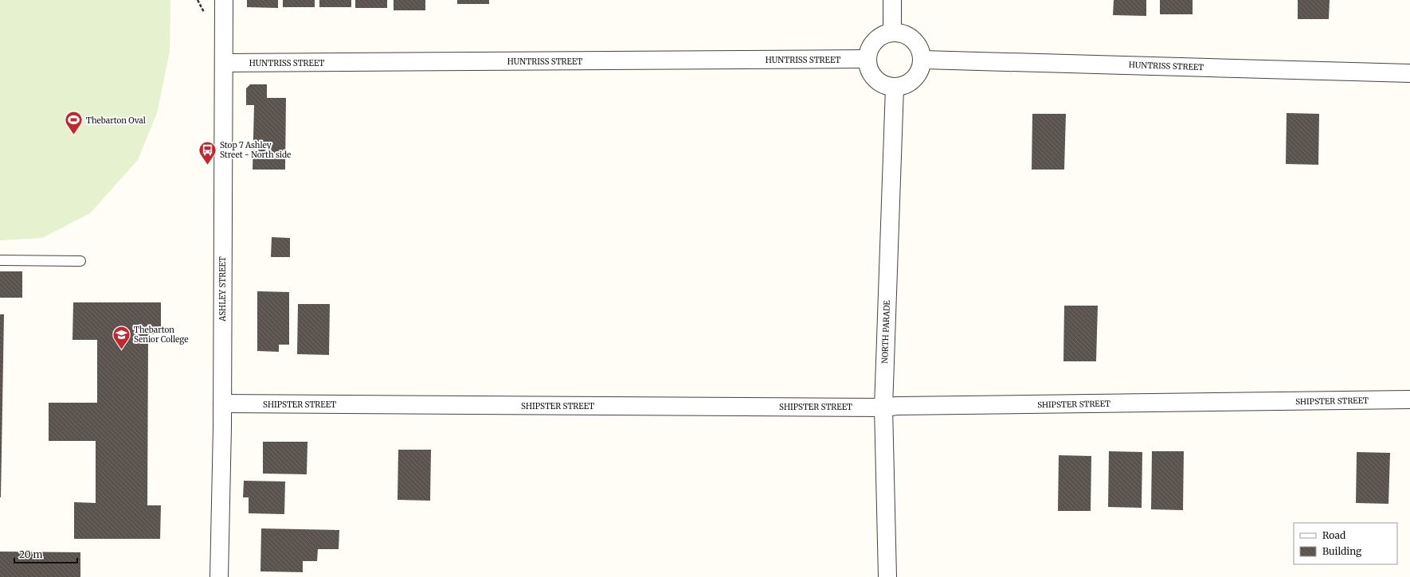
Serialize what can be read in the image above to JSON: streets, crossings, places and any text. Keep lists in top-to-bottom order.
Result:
{
  "streets": {
    "street": [
      "HUNTRISS STREET",
      "ASHLEY STREET",
      "NORTH PARADE",
      "SHIPSTER STREET"
    ]
  },
  "crossings": [
    ["HUNTRISS STREET", "ASHLEY STREET"],
    ["HUNTRISS STREET", "NORTH PARADE"],
    ["ASHLEY STREET", "SHIPSTER STREET"],
    ["NORTH PARADE", "SHIPSTER STREET"]
  ],
  "places": {
    "sports": ["Thebarton Oval"],
    "bus stop": ["Stop 7 Ashley Street - North side"],
    "school or university": ["Thebarton Senior College"]
  },
  "legend": ["Road", "Building"],
  "scale_bar": "20 m"
}
